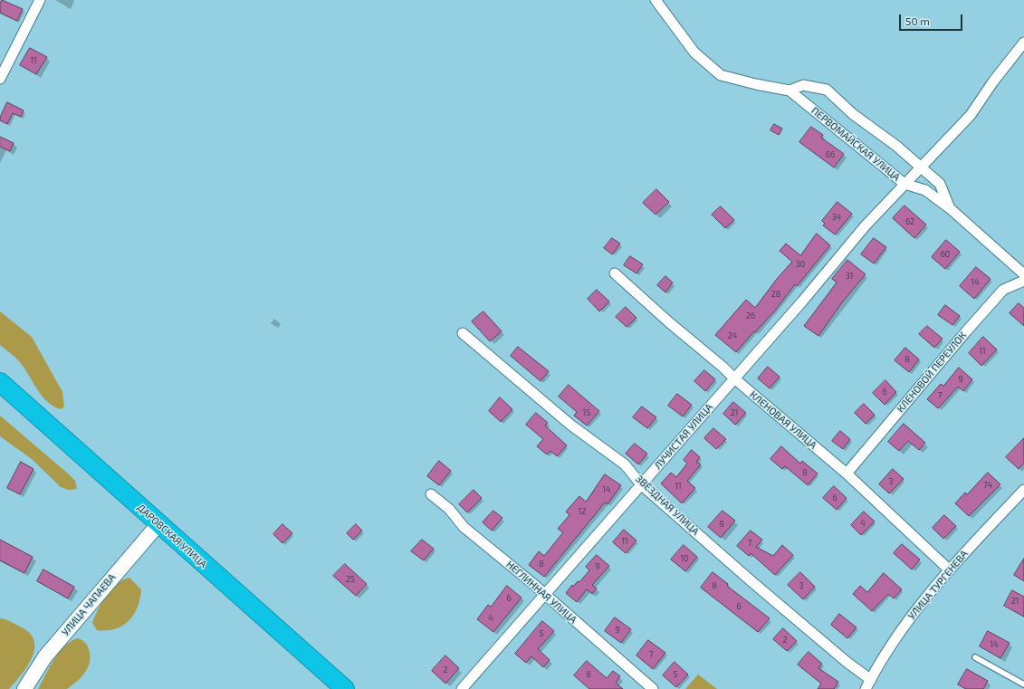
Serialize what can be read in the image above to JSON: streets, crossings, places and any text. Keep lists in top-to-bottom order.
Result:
{
  "streets": {
    "highway": ["ДАРОВСКАЯ УЛИЦА"],
    "street": [
      "ПЕРВОМАЙСКАЯ УЛИЦА",
      "КЛЕНОВОЙ ПЕРЕУЛОК",
      "КЛЕНОВАЯ УЛИЦА",
      "ЛУЧИСТАЯ УЛИЦА",
      "ЗВЁЗДНАЯ УЛИЦА",
      "УЛИЦА ТУРГЕНЕВА",
      "НЕГЛИННАЯ УЛИЦА",
      "УЛИЦА ЧАПАЕВА"
    ]
  },
  "crossings": [
    ["ПЕРВОМАЙСКАЯ УЛИЦА", "ЛУЧИСТАЯ УЛИЦА"],
    ["КЛЕНОВОЙ ПЕРЕУЛОК", "КЛЕНОВАЯ УЛИЦА"],
    ["КЛЕНОВАЯ УЛИЦА", "ЛУЧИСТАЯ УЛИЦА"],
    ["КЛЕНОВАЯ УЛИЦА", "УЛИЦА ТУРГЕНЕВА"],
    ["ЛУЧИСТАЯ УЛИЦА", "ЗВЁЗДНАЯ УЛИЦА"],
    ["ЛУЧИСТАЯ УЛИЦА", "НЕГЛИННАЯ УЛИЦА"],
    ["ЗВЁЗДНАЯ УЛИЦА", "УЛИЦА ТУРГЕНЕВА"],
    ["ДАРОВСКАЯ УЛИЦА", "УЛИЦА ЧАПАЕВА"]
  ],
  "house_numbers": [
    "11",
    "66",
    "34",
    "62",
    "60",
    "30",
    "31",
    "14",
    "28",
    "26",
    "24",
    "11",
    "8",
    "9",
    "6",
    "7",
    "15",
    "21",
    "8",
    "3",
    "74",
    "11",
    "14",
    "6",
    "12",
    "4",
    "9",
    "11",
    "7",
    "10",
    "8",
    "9",
    "25",
    "8",
    "3",
    "6",
    "21",
    "6",
    "4",
    "9",
    "5",
    "2",
    "14",
    "7",
    "2",
    "8",
    "5"
  ],
  "scale_bar": "50 m"
}
